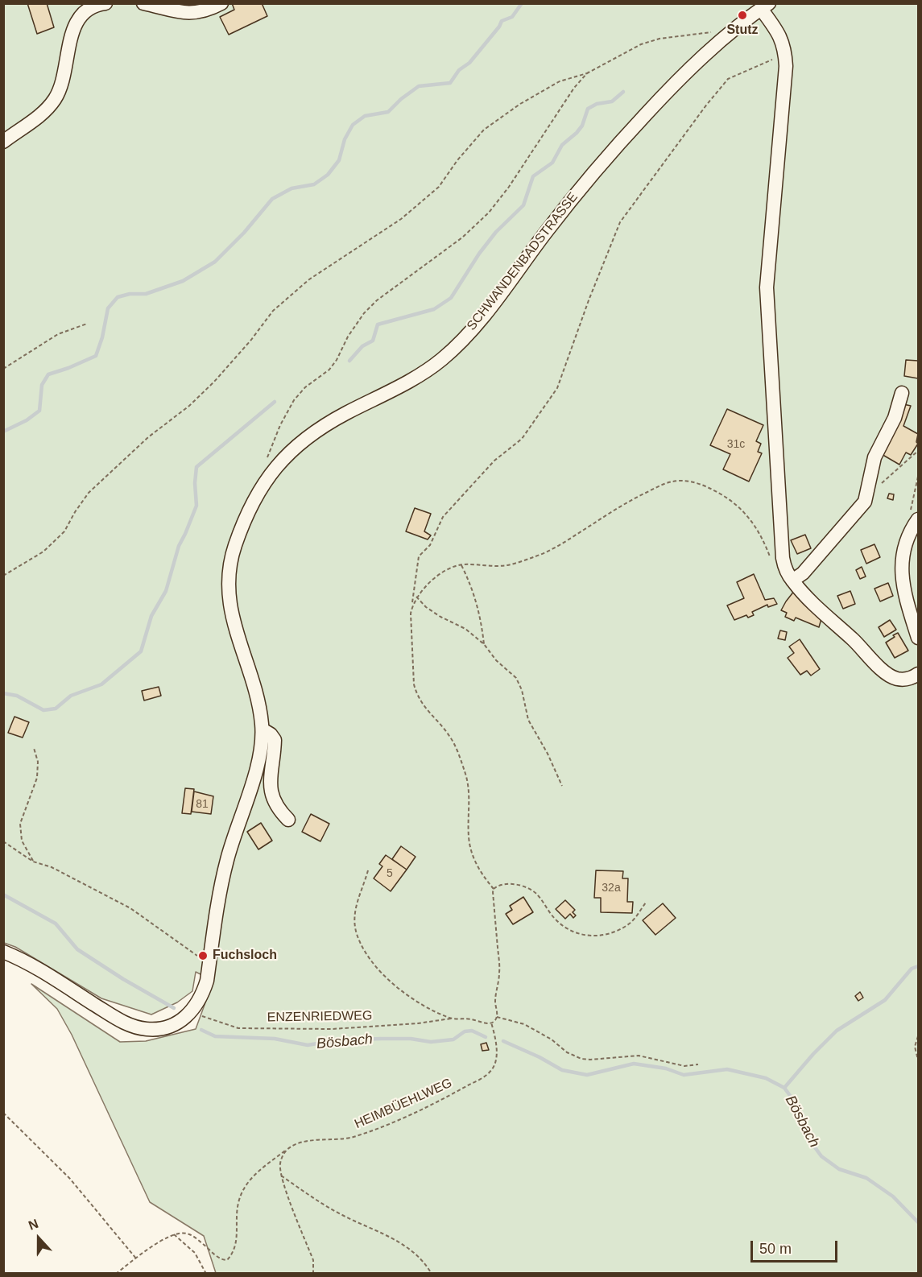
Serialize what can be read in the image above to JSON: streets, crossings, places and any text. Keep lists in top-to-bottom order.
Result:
{
  "streets": {
    "street": ["SCHWANDENBADSTRASSE"],
    "path": ["ENZENRIEDWEG", "HEIMBÜEHLWEG"]
  },
  "crossings": [
    ["SCHWANDENBADSTRASSE", "ENZENRIEDWEG"],
    ["ENZENRIEDWEG", "HEIMBÜEHLWEG"]
  ],
  "water": ["Bösbach"],
  "places": ["Stutz", "Fuchsloch"],
  "house_numbers": [
    "31c",
    "81",
    "5",
    "32a"
  ],
  "scale_bar": "50 m",
  "north": "top"
}
